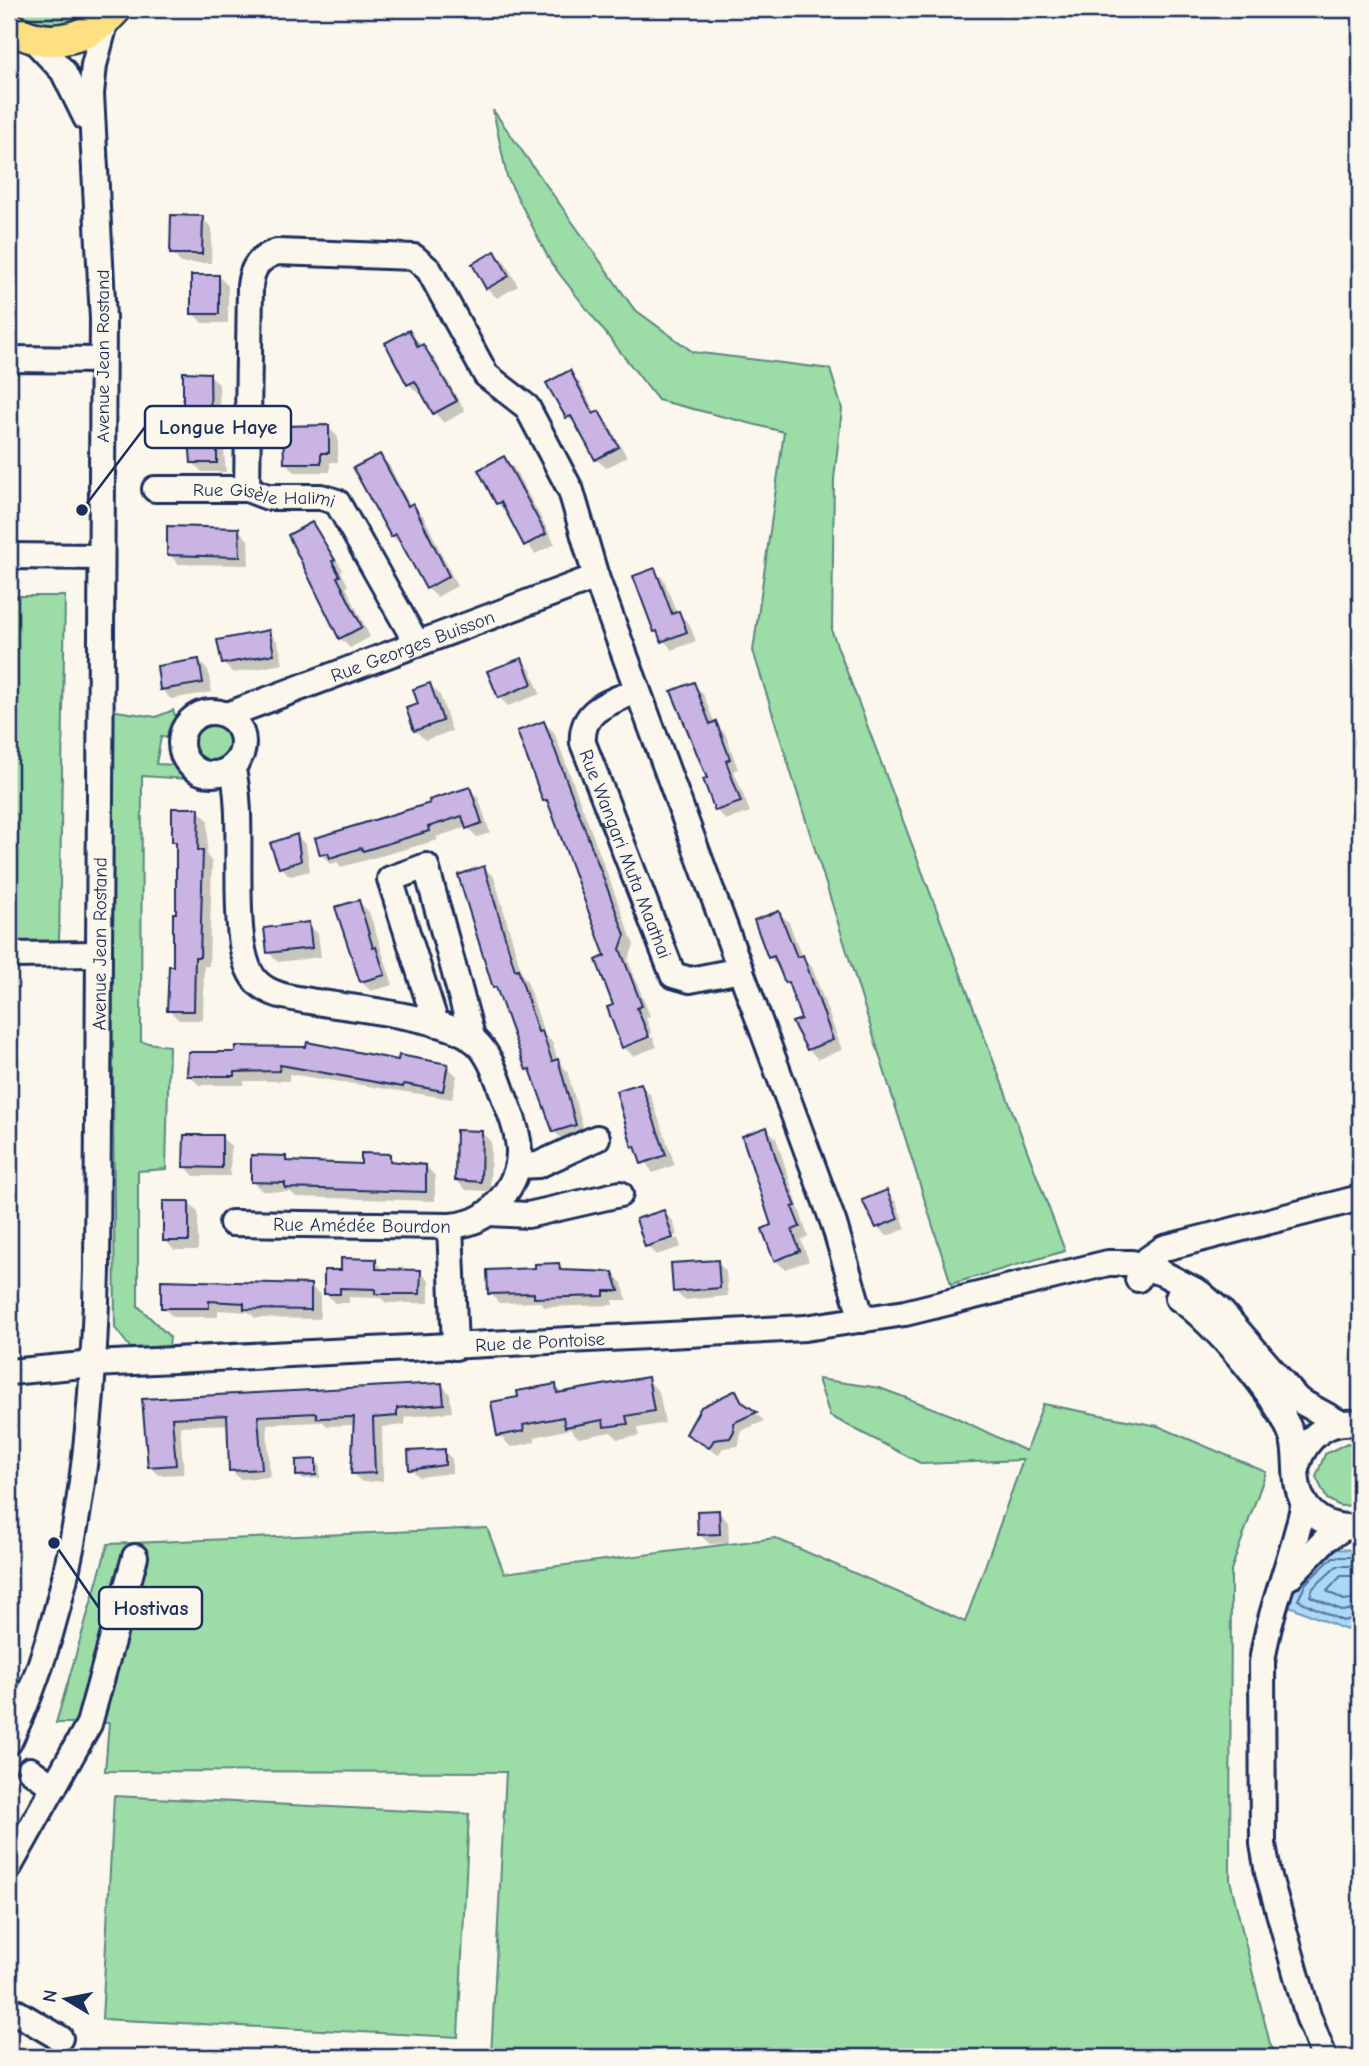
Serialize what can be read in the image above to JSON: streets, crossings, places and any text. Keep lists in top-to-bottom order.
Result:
{
  "streets": {
    "street": [
      "Avenue Jean Rostand",
      "Rue Gisèle Halimi",
      "Rue Georges Buisson",
      "Rue Wangari Muta Maathai",
      "Rue Amédée Bourdon",
      "Rue de Pontoise"
    ]
  },
  "crossings": [
    ["Avenue Jean Rostand", "Rue de Pontoise"],
    ["Rue Gisèle Halimi", "Rue Georges Buisson"]
  ],
  "places": ["Longue Haye", "Hostivas"],
  "north": "left"
}
